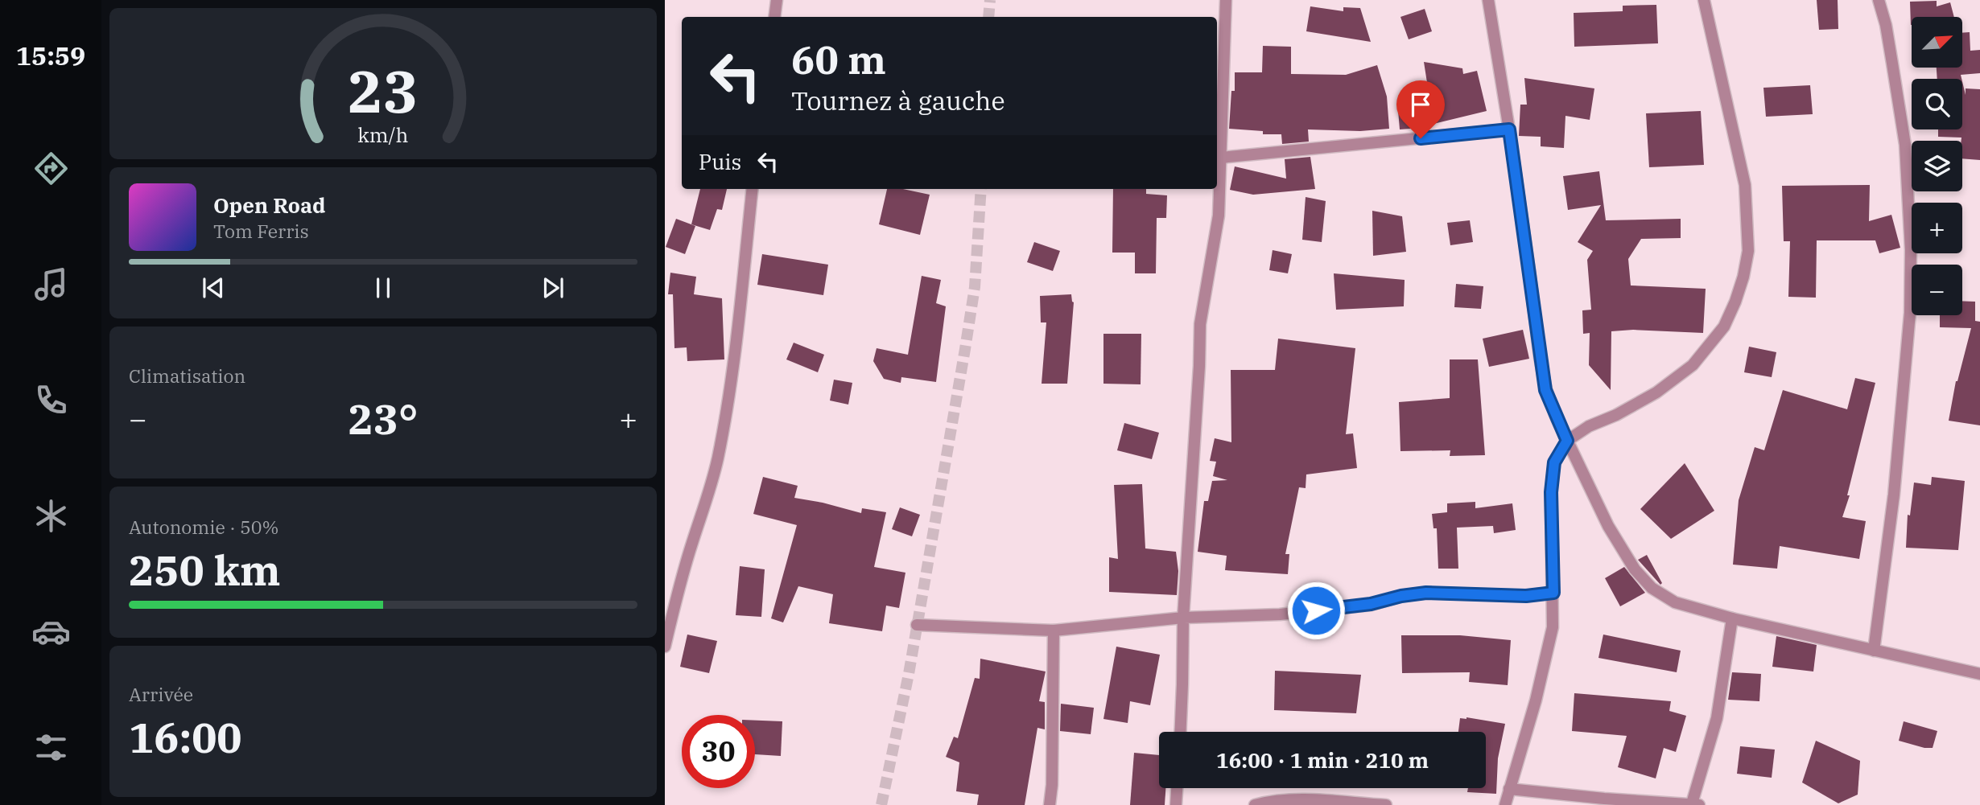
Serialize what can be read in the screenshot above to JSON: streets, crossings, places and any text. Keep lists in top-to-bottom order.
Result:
{
  "north": "top right",
  "page": {
    "tabs": "15:59",
    "map_buttons": ["+", "−"],
    "turn": ["60 m", "Tournez à gauche"],
    "then": "Puis",
    "song": ["Open Road", "Tom Ferris"],
    "tile": [
      "Climatisation",
      ["Autonomie · 50%", "250 km"],
      ["Arrivée", "16:00"]
    ],
    "heat": ["−", "23°", "+"],
    "limit": "30",
    "trip": "16:00 · 1 min · 210 m",
    "gauge": ["23", "km/h"]
  }
}
